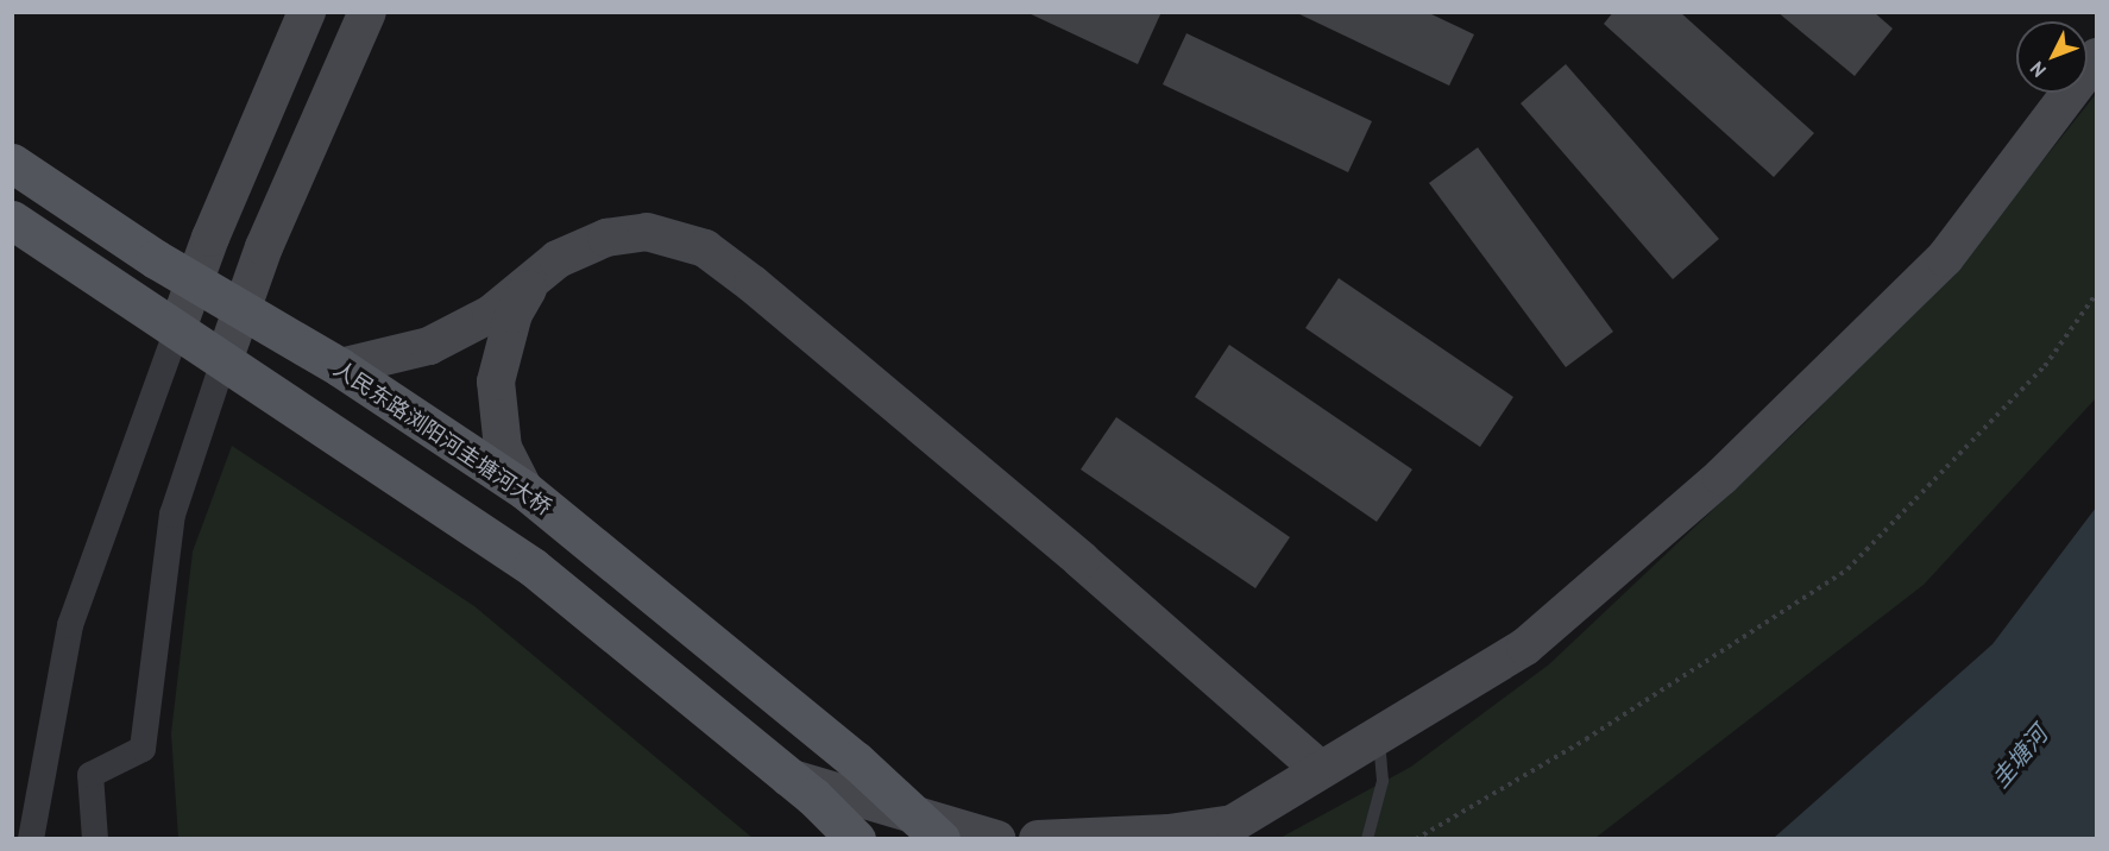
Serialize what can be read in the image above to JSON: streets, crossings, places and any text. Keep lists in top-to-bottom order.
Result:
{
  "streets": {
    "main road": ["人民东路浏阳河圭塘河大桥"]
  },
  "water": ["圭塘河"],
  "north": "bottom left"
}
